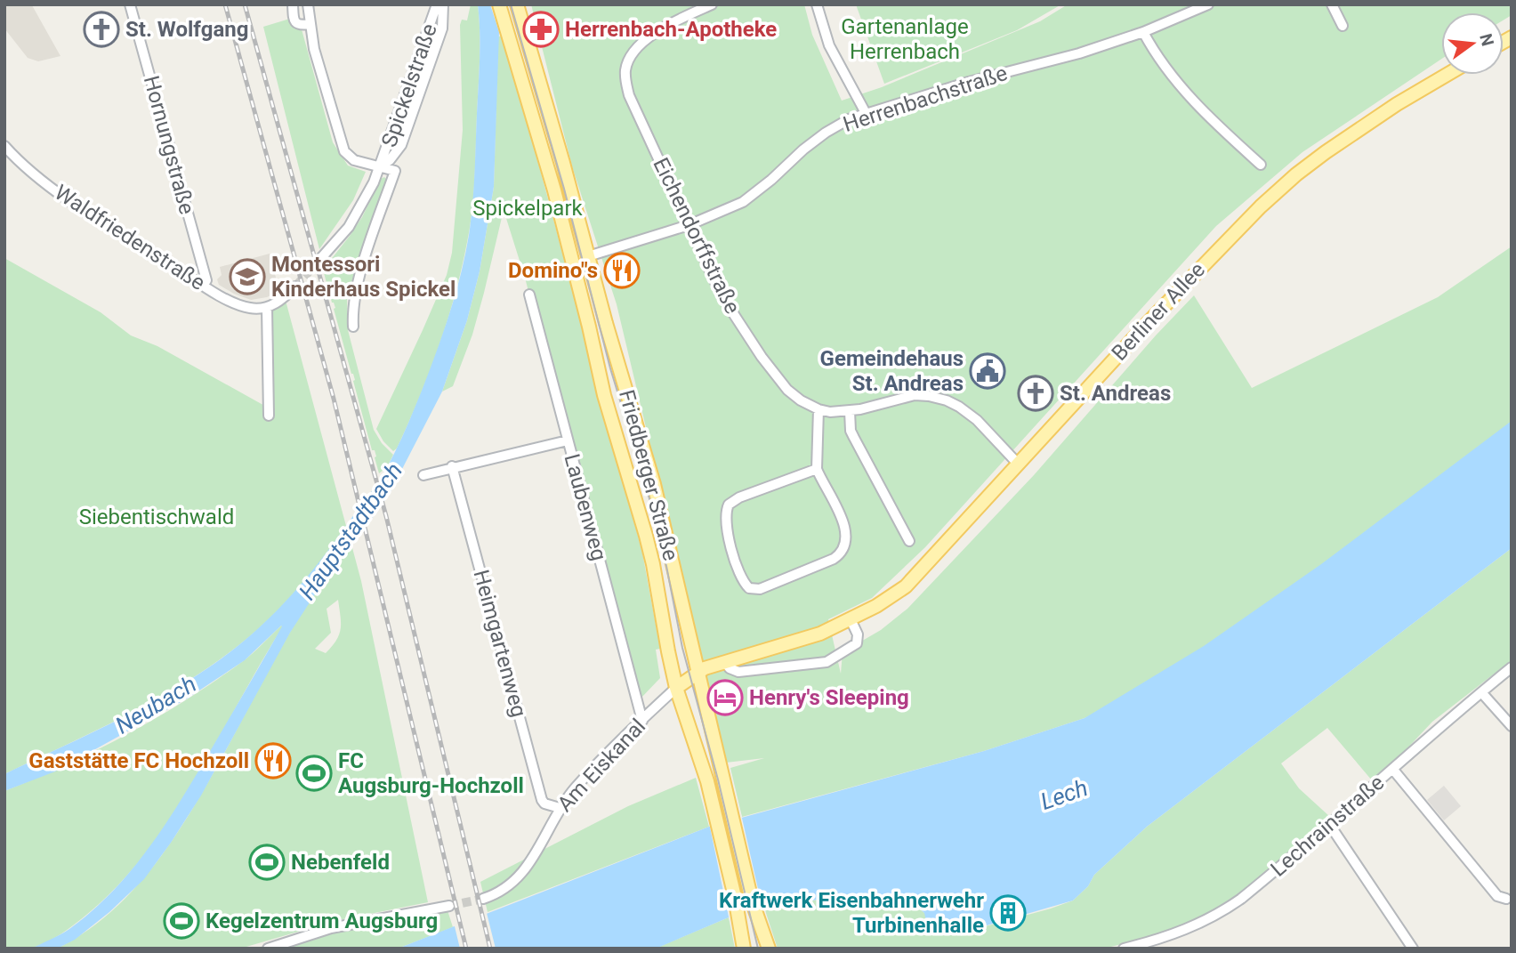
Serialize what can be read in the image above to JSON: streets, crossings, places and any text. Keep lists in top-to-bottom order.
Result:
{
  "streets": {
    "main road": ["Berliner Allee", "Friedberger Straße"],
    "street": [
      "Spickelstraße",
      "Herrenbachstraße",
      "Hornungstraße",
      "Eichendorffstraße",
      "Waldfriedenstraße",
      "Laubenweg",
      "Heimgartenweg",
      "Am Eiskanal",
      "Lechrainstraße"
    ]
  },
  "crossings": [
    ["Herrenbachstraße", "Eichendorffstraße"],
    ["Herrenbachstraße", "Friedberger Straße"],
    ["Hornungstraße", "Waldfriedenstraße"],
    ["Eichendorffstraße", "Berliner Allee"],
    ["Berliner Allee", "Friedberger Straße"],
    ["Berliner Allee", "Am Eiskanal"],
    ["Friedberger Straße", "Am Eiskanal"],
    ["Laubenweg", "Am Eiskanal"],
    ["Heimgartenweg", "Am Eiskanal"]
  ],
  "water": ["Hauptstadtbach", "Neubach", "Lech"],
  "parks": ["Gartenanlage Herrenbach", "Spickelpark", "Siebentischwald"],
  "places": {
    "church": ["St. Wolfgang", "St. Andreas"],
    "pharmacy": ["Herrenbach-Apotheke"],
    "restaurant": ["Domino\"s", "Gaststätte FC Hochzoll"],
    "school or university": ["Montessori Kinderhaus Spickel"],
    "public building": ["Gemeindehaus St. Andreas"],
    "hotel": ["Henry's Sleeping"],
    "sports": ["FC Augsburg-Hochzoll", "Nebenfeld", "Kegelzentrum Augsburg"],
    "building": ["Kraftwerk Eisenbahnerwehr Turbinenhalle"]
  },
  "north": "right"
}
